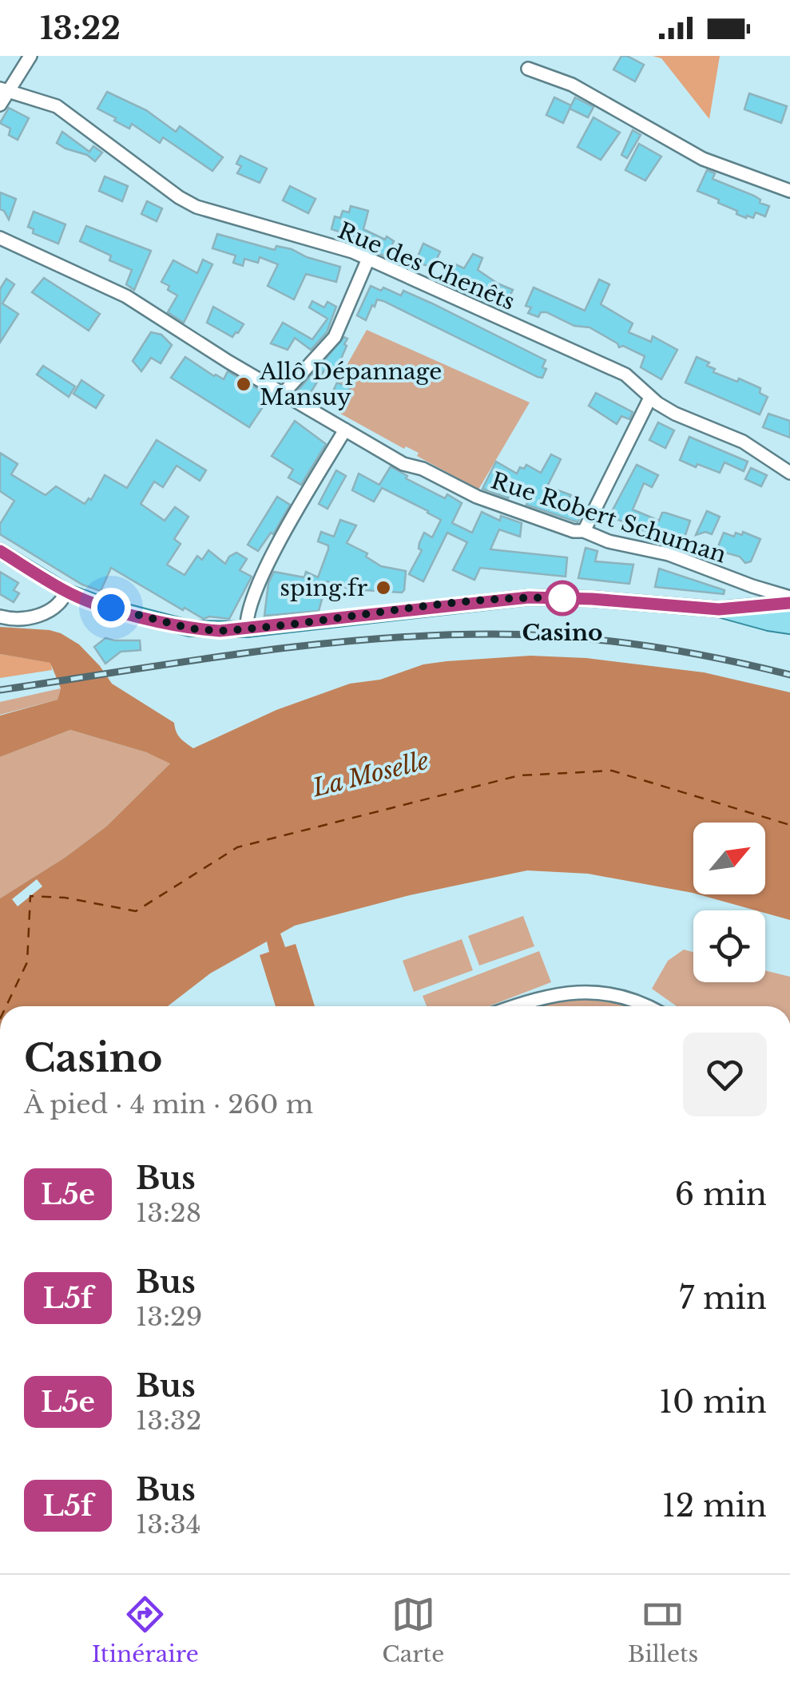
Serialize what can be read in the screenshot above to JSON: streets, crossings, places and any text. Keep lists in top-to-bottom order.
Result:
{
  "streets": {
    "street": ["Rue des Chenêts", "Rue Robert Schuman"]
  },
  "water": ["La Moselle"],
  "places": ["Allô Dépannage Mansuy", "sping.fr", "Casino"],
  "lines": ["bus line L5e"],
  "north": "top right",
  "page": {
    "status": "13:22",
    "heading": ["Casino", "À pied · 4 min · 260 m"],
    "list": [
      {
        "mark": "L5e",
        "name": "Bus",
        "note": "13:28",
        "value": "6 min"
      },
      {
        "mark": "L5f",
        "name": "Bus",
        "note": "13:29",
        "value": "7 min"
      },
      {
        "mark": "L5e",
        "name": "Bus",
        "note": "13:32",
        "value": "10 min"
      },
      {
        "mark": "L5f",
        "name": "Bus",
        "note": "13:34",
        "value": "12 min"
      }
    ],
    "tabs": ["Itinéraire", "Carte", "Billets"]
  }
}
